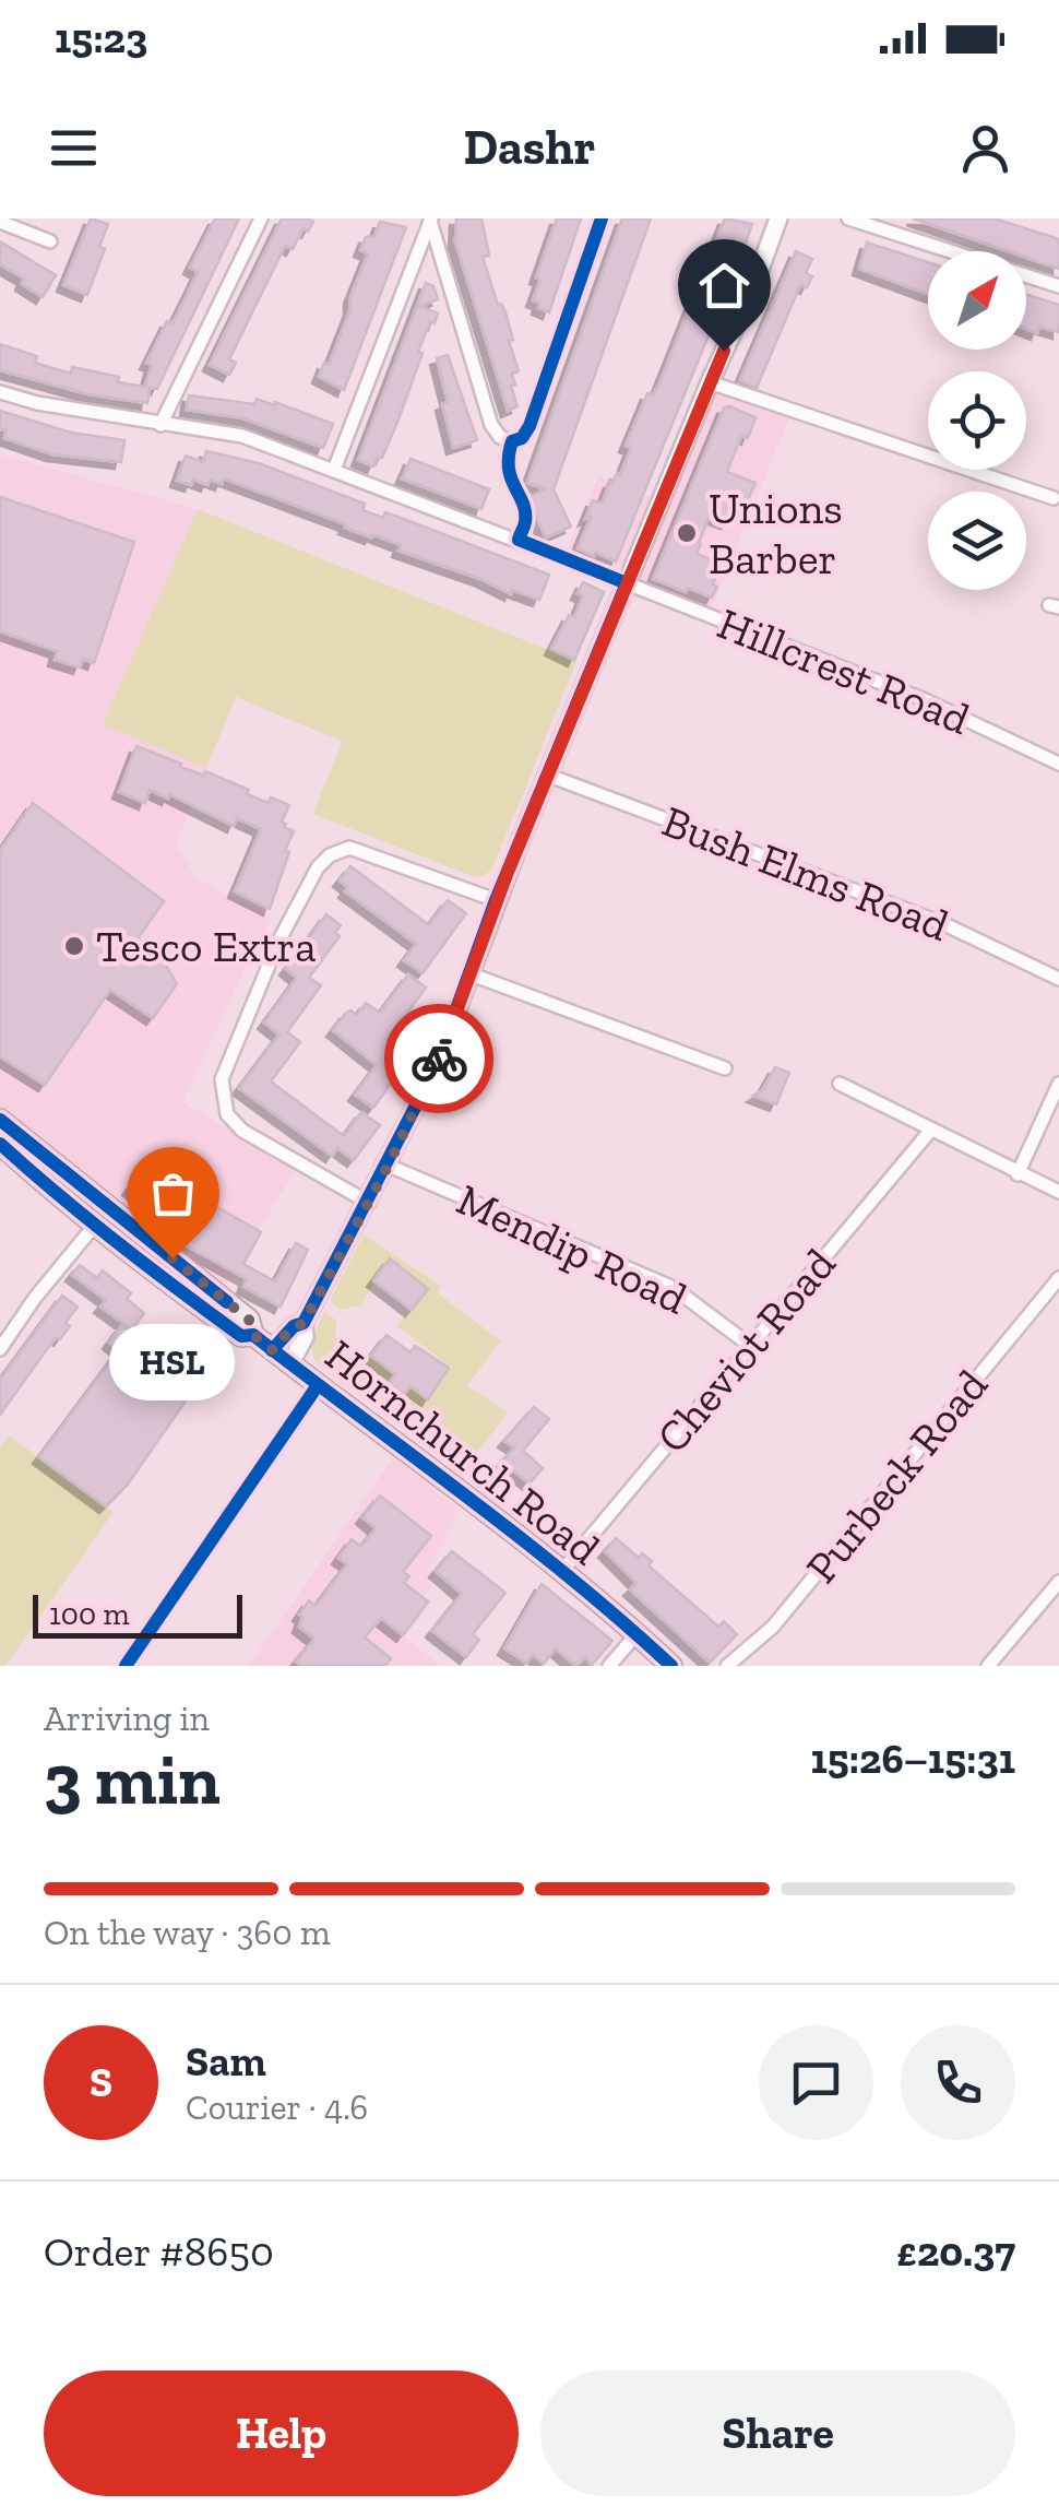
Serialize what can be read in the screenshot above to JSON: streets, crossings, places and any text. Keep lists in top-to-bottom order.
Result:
{
  "streets": {
    "main road": ["Hornchurch Road"],
    "street": [
      "Hillcrest Road",
      "Bush Elms Road",
      "Mendip Road",
      "Cheviot Road",
      "Purbeck Road"
    ]
  },
  "crossings": [
    ["Mendip Road", "Cheviot Road"],
    ["Cheviot Road", "Hornchurch Road"]
  ],
  "places": ["Unions Barber", "Tesco Extra", "HSL"],
  "scale_bar": "100 m",
  "north": "top right",
  "page": {
    "status": "15:23",
    "header": "Dashr",
    "bubble": "HSL",
    "scale": "100 m",
    "heading": ["3 min", "Arriving in", "15:26–15:31"],
    "panel": [
      "Sam",
      "Courier · 4.6",
      "Order #8650",
      "£20.37"
    ],
    "bar": "On the way · 360 m",
    "round": "S",
    "buttons": ["Help", "Share"]
  }
}
